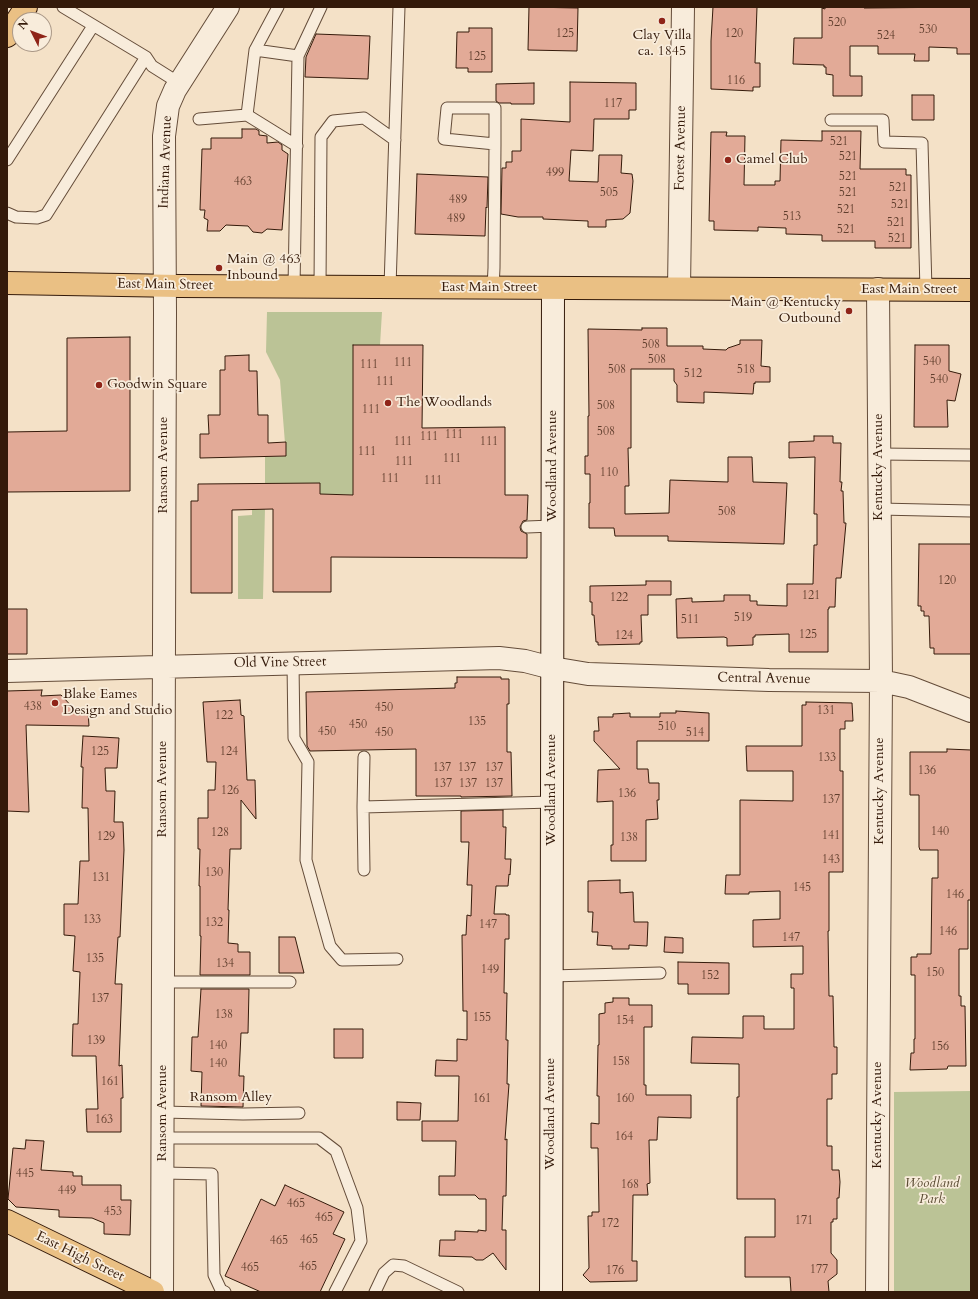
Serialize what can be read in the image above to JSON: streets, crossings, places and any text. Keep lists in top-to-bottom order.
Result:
{
  "streets": {
    "main road": ["East Main Street", "East High Street"],
    "street": [
      "Forest Avenue",
      "Indiana Avenue",
      "Ransom Avenue",
      "Woodland Avenue",
      "Kentucky Avenue",
      "Old Vine Street",
      "Central Avenue"
    ],
    "lane": ["Ransom Alley"]
  },
  "crossings": [
    ["Forest Avenue", "East Main Street"],
    ["Indiana Avenue", "East Main Street"],
    ["Indiana Avenue", "Ransom Avenue"],
    ["East Main Street", "Ransom Avenue"],
    ["East Main Street", "Woodland Avenue"],
    ["East Main Street", "Kentucky Avenue"],
    ["Ransom Avenue", "Old Vine Street"],
    ["Ransom Avenue", "Ransom Alley"],
    ["Woodland Avenue", "Old Vine Street"],
    ["Woodland Avenue", "Central Avenue"],
    ["Kentucky Avenue", "Central Avenue"],
    ["Old Vine Street", "Central Avenue"]
  ],
  "parks": ["Woodland Park"],
  "places": [
    "Clay Villa ca. 1845",
    "Camel Club",
    "Main @ 463 Inbound",
    "Main @ Kentucky Outbound",
    "Goodwin Square",
    "The Woodlands",
    "Blake Eames Design and Studio"
  ],
  "house_numbers": [
    "520",
    "530",
    "125",
    "120",
    "524",
    "125",
    "116",
    "117",
    "521",
    "521",
    "499",
    "521",
    "463",
    "521",
    "505",
    "521",
    "489",
    "521",
    "521",
    "513",
    "489",
    "521",
    "521",
    "521",
    "508",
    "508",
    "540",
    "111",
    "111",
    "508",
    "518",
    "512",
    "540",
    "111",
    "508",
    "111",
    "508",
    "111",
    "111",
    "111",
    "111",
    "111",
    "111",
    "111",
    "110",
    "111",
    "111",
    "508",
    "120",
    "121",
    "122",
    "519",
    "511",
    "125",
    "124",
    "438",
    "450",
    "131",
    "122",
    "135",
    "450",
    "510",
    "450",
    "450",
    "514",
    "125",
    "124",
    "133",
    "137",
    "137",
    "137",
    "136",
    "137",
    "137",
    "137",
    "126",
    "136",
    "137",
    "140",
    "128",
    "141",
    "129",
    "138",
    "143",
    "130",
    "131",
    "145",
    "146",
    "133",
    "132",
    "147",
    "146",
    "147",
    "135",
    "134",
    "149",
    "150",
    "152",
    "137",
    "138",
    "155",
    "154",
    "139",
    "140",
    "156",
    "158",
    "140",
    "161",
    "161",
    "160",
    "163",
    "164",
    "445",
    "168",
    "449",
    "465",
    "453",
    "465",
    "171",
    "172",
    "465",
    "465",
    "465",
    "465",
    "177",
    "176"
  ],
  "north": "top left"
}
